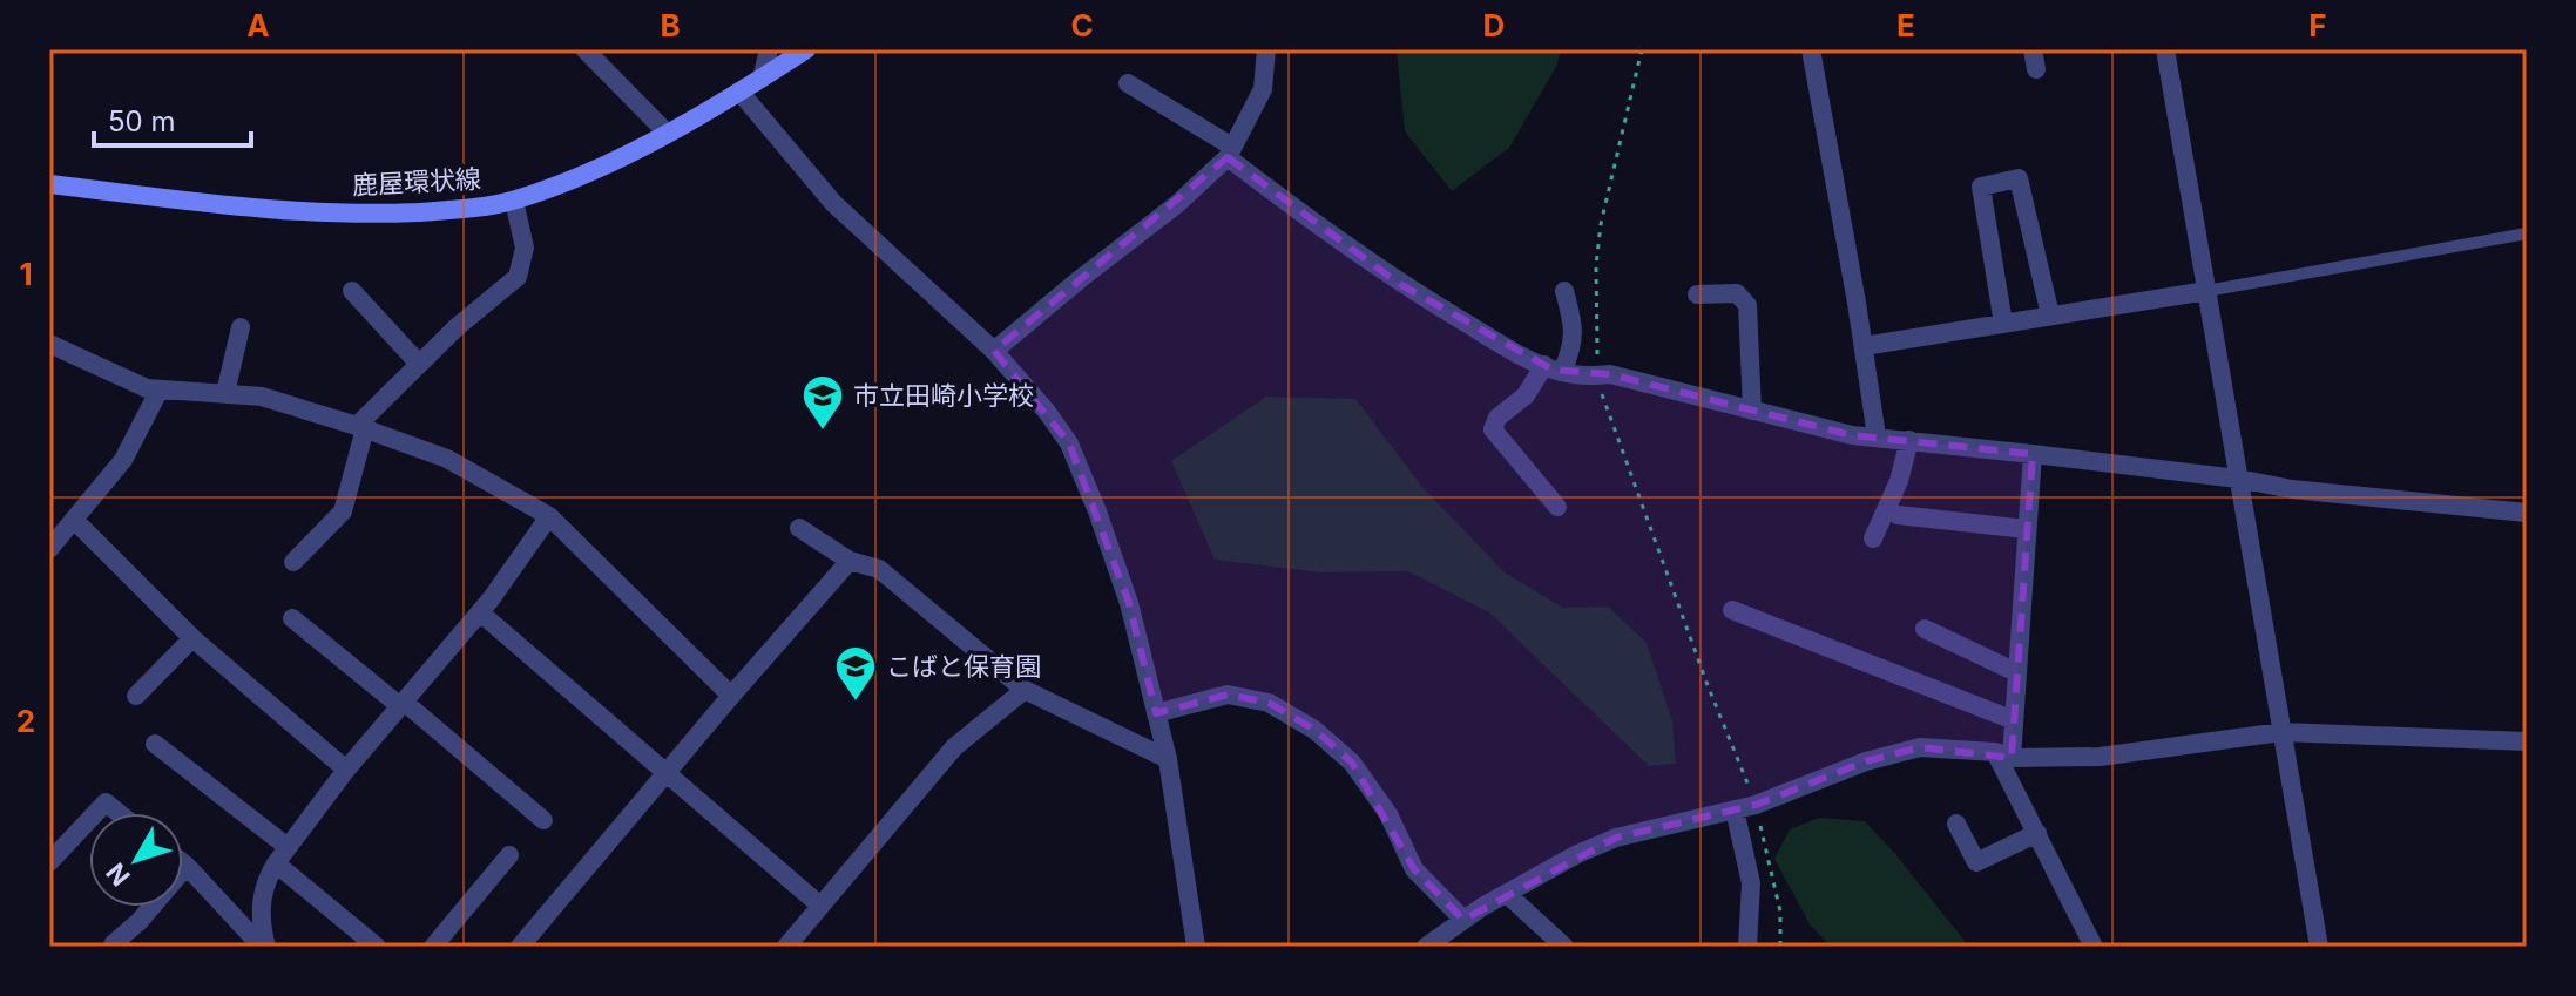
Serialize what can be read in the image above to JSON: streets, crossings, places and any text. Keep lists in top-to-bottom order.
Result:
{
  "streets": {
    "main road": ["鹿屋環状線"]
  },
  "places": {
    "school or university": ["市立田崎小学校", "こばと保育園"]
  },
  "scale_bar": "50 m",
  "north": "bottom left",
  "grid": {
    "columns": [
      "A",
      "B",
      "C",
      "D",
      "E",
      "F"
    ],
    "rows": ["1", "2"]
  }
}
